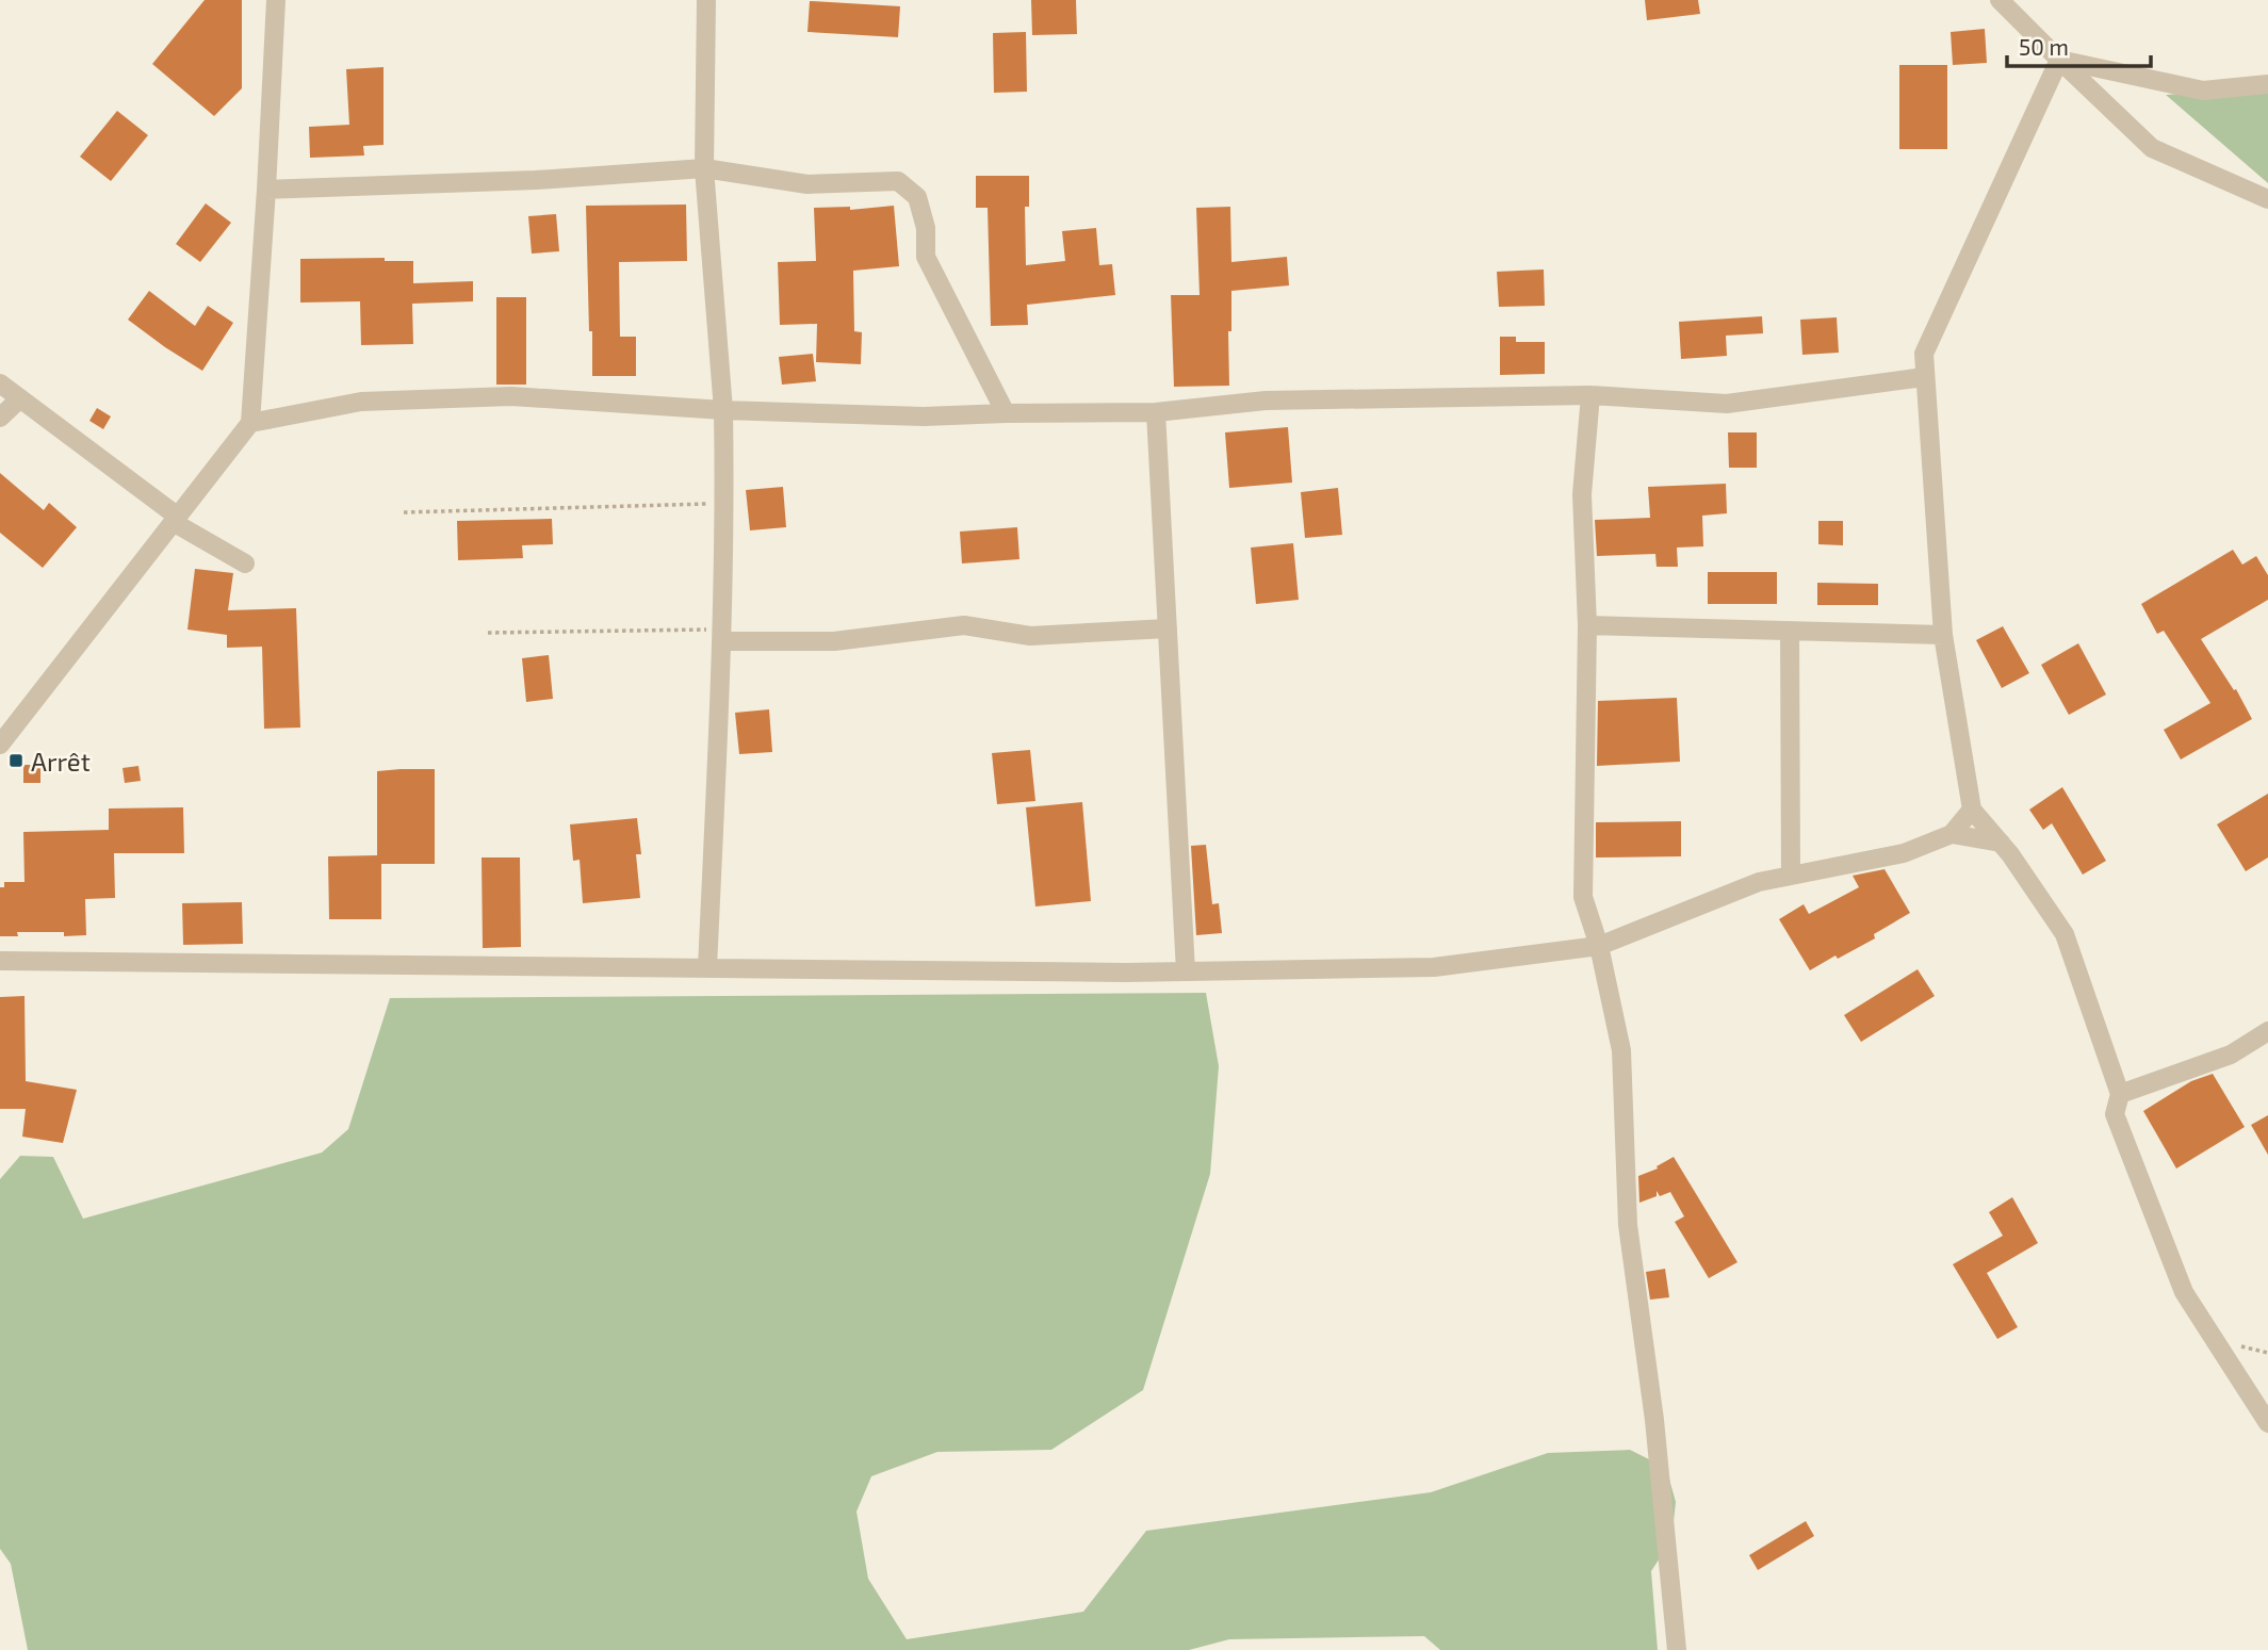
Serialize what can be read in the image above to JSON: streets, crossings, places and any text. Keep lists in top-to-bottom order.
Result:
{
  "places": {
    "transit": ["Arrêt"]
  },
  "scale_bar": "50 m"
}
